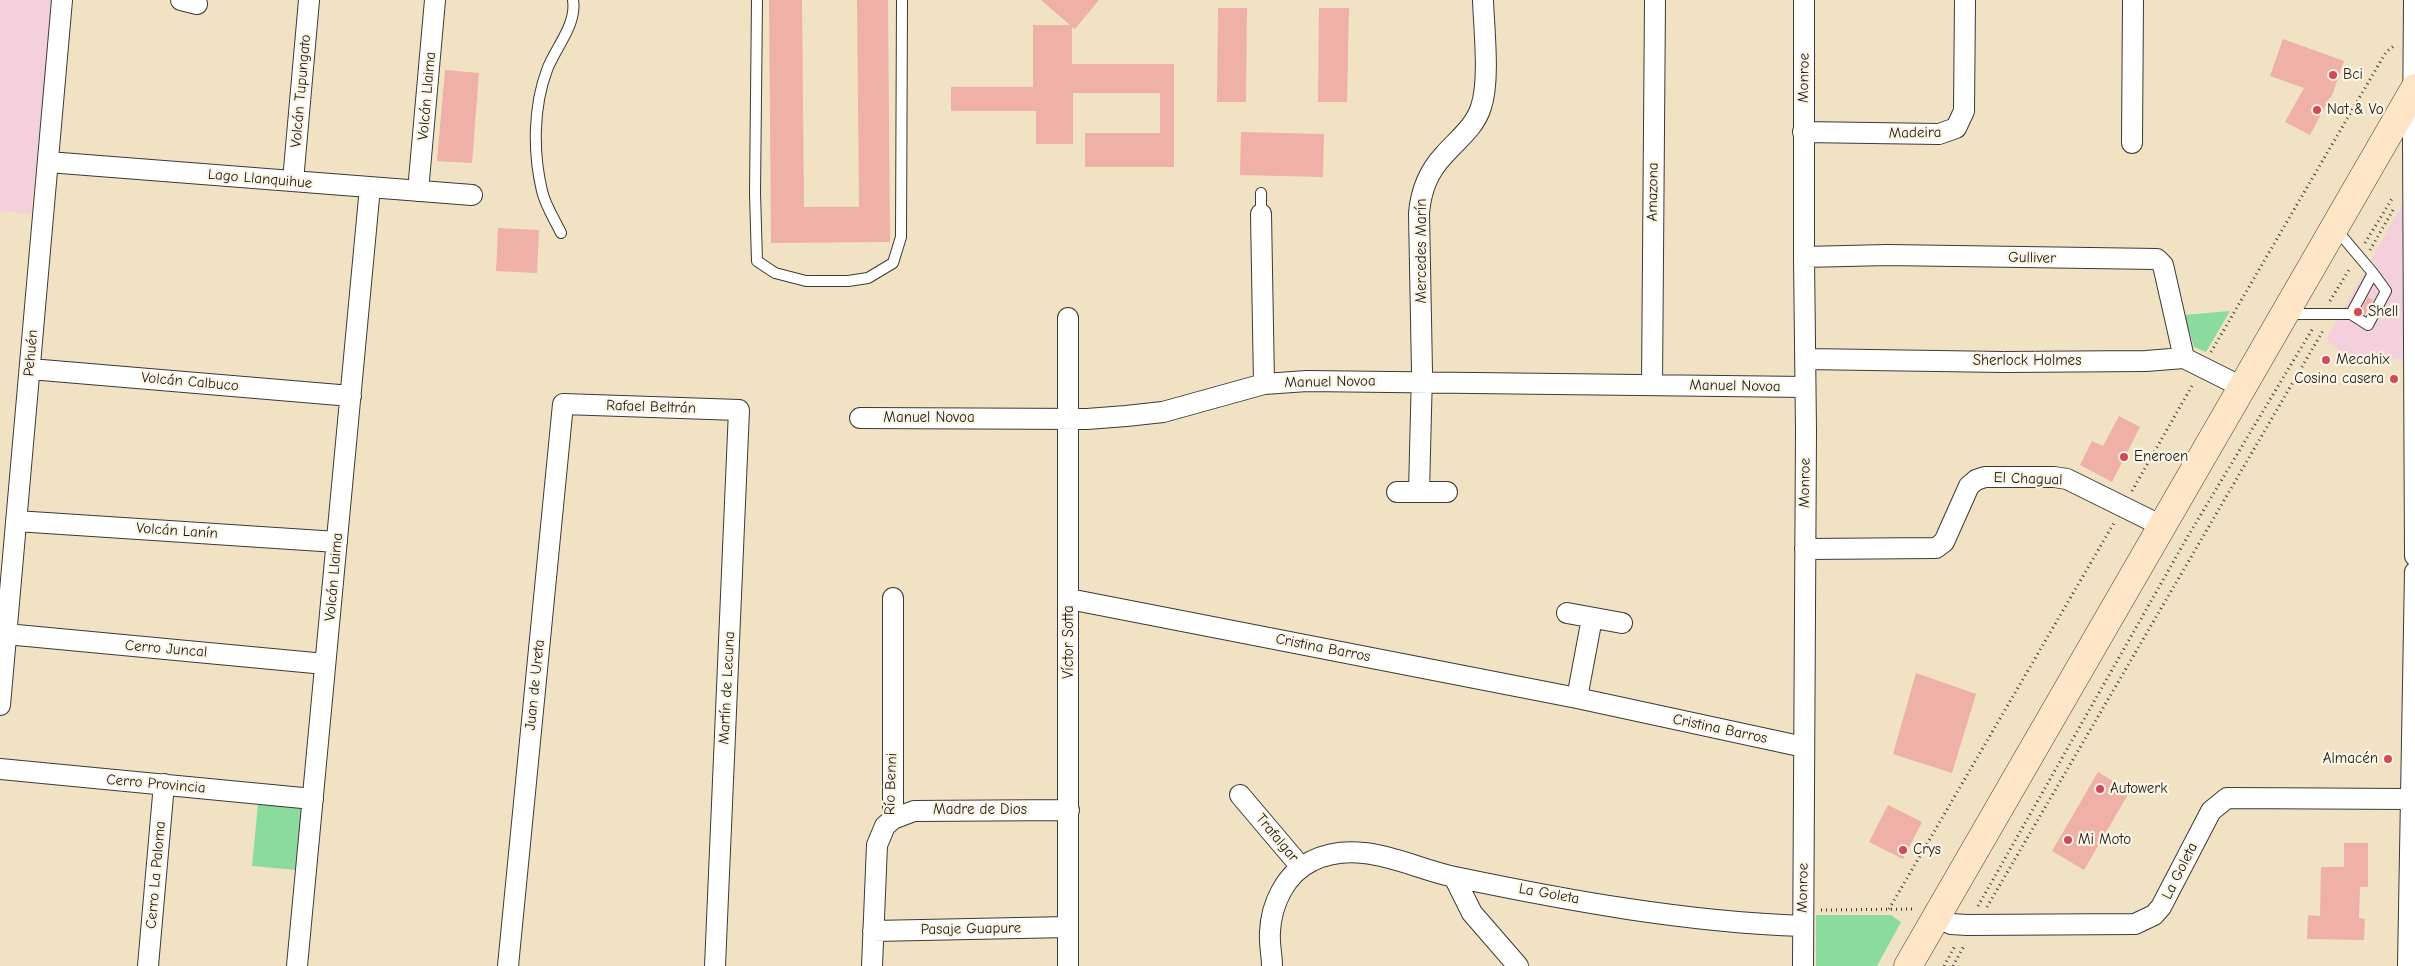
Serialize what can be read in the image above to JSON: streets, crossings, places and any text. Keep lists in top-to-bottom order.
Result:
{
  "streets": {
    "street": [
      "Monroe",
      "Volcán Tupungato",
      "Volcán Llaima",
      "Madeira",
      "Lago Llanquihue",
      "Amazona",
      "Mercedes Marín",
      "Gulliver",
      "Pehuén",
      "Sherlock Holmes",
      "Volcán Calbuco",
      "Manuel Novoa",
      "Rafael Beltrán",
      "El Chagual",
      "Volcán Lanín",
      "Víctor Sotta",
      "Cristina Barros",
      "Cerro Juncal",
      "Juan de Ureta",
      "Martín de Lecuna",
      "Cerro Provincia",
      "Río Benni",
      "Madre de Dios",
      "Trafalgar",
      "La Goleta",
      "Cerro La Paloma",
      "Pasaje Guapure"
    ]
  },
  "crossings": [
    ["Monroe", "Madeira"],
    ["Monroe", "Gulliver"],
    ["Monroe", "Sherlock Holmes"],
    ["Monroe", "Manuel Novoa"],
    ["Monroe", "El Chagual"],
    ["Monroe", "Cristina Barros"],
    ["Monroe", "La Goleta"],
    ["Volcán Tupungato", "Lago Llanquihue"],
    ["Volcán Llaima", "Lago Llanquihue"],
    ["Volcán Llaima", "Volcán Calbuco"],
    ["Volcán Llaima", "Volcán Lanín"],
    ["Volcán Llaima", "Cerro Juncal"],
    ["Volcán Llaima", "Cerro Provincia"],
    ["Lago Llanquihue", "Pehuén"],
    ["Amazona", "Manuel Novoa"],
    ["Mercedes Marín", "Manuel Novoa"],
    ["Gulliver", "Sherlock Holmes"],
    ["Pehuén", "Volcán Calbuco"],
    ["Pehuén", "Volcán Lanín"],
    ["Pehuén", "Cerro Juncal"],
    ["Manuel Novoa", "Víctor Sotta"],
    ["Rafael Beltrán", "Juan de Ureta"],
    ["Rafael Beltrán", "Martín de Lecuna"],
    ["Víctor Sotta", "Cristina Barros"],
    ["Víctor Sotta", "Madre de Dios"],
    ["Víctor Sotta", "Pasaje Guapure"],
    ["Cerro Provincia", "Cerro La Paloma"],
    ["Río Benni", "Madre de Dios"],
    ["Río Benni", "Pasaje Guapure"],
    ["Trafalgar", "La Goleta"]
  ],
  "places": [
    "Bci",
    "Nat & Vo",
    "Shell",
    "Mecahix",
    "Cosina casera",
    "Eneroen",
    "Almacén",
    "Autowerk",
    "Mi Moto",
    "Crys"
  ]
}
